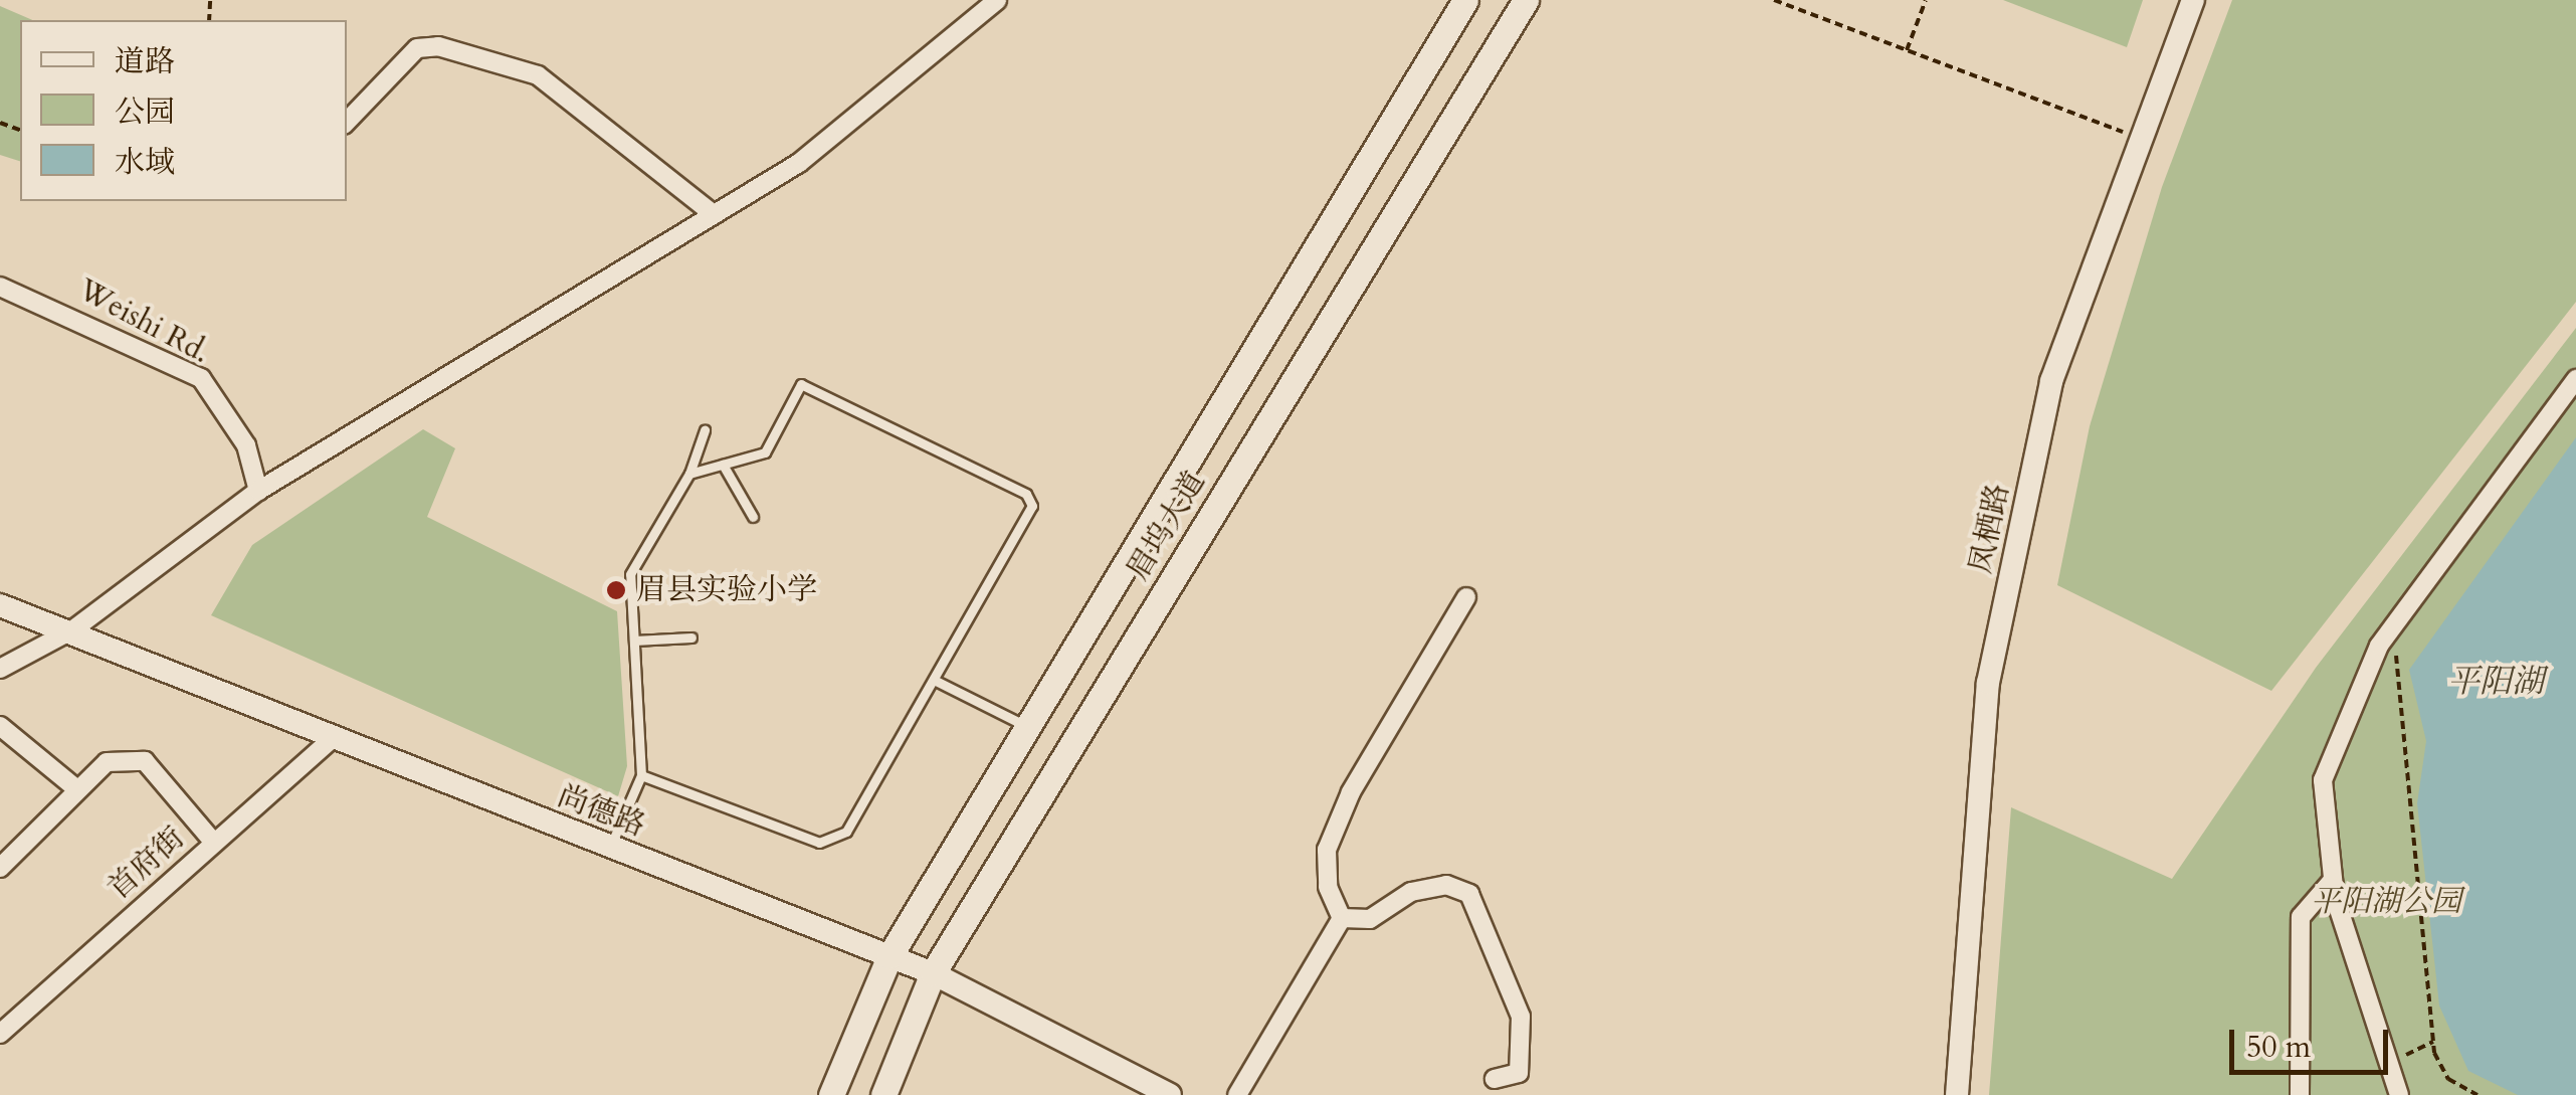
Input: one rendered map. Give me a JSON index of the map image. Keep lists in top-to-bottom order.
{
  "streets": {
    "main road": ["眉坞大道"],
    "street": [
      "Weishi Rd.",
      "凤栖路",
      "尚德路",
      "首府街"
    ]
  },
  "crossings": [
    ["眉坞大道", "尚德路"],
    ["尚德路", "首府街"]
  ],
  "water": ["平阳湖"],
  "parks": ["平阳湖公园"],
  "places": ["眉县实验小学"],
  "legend": ["道路", "公园", "水域"],
  "scale_bar": "50 m"
}
